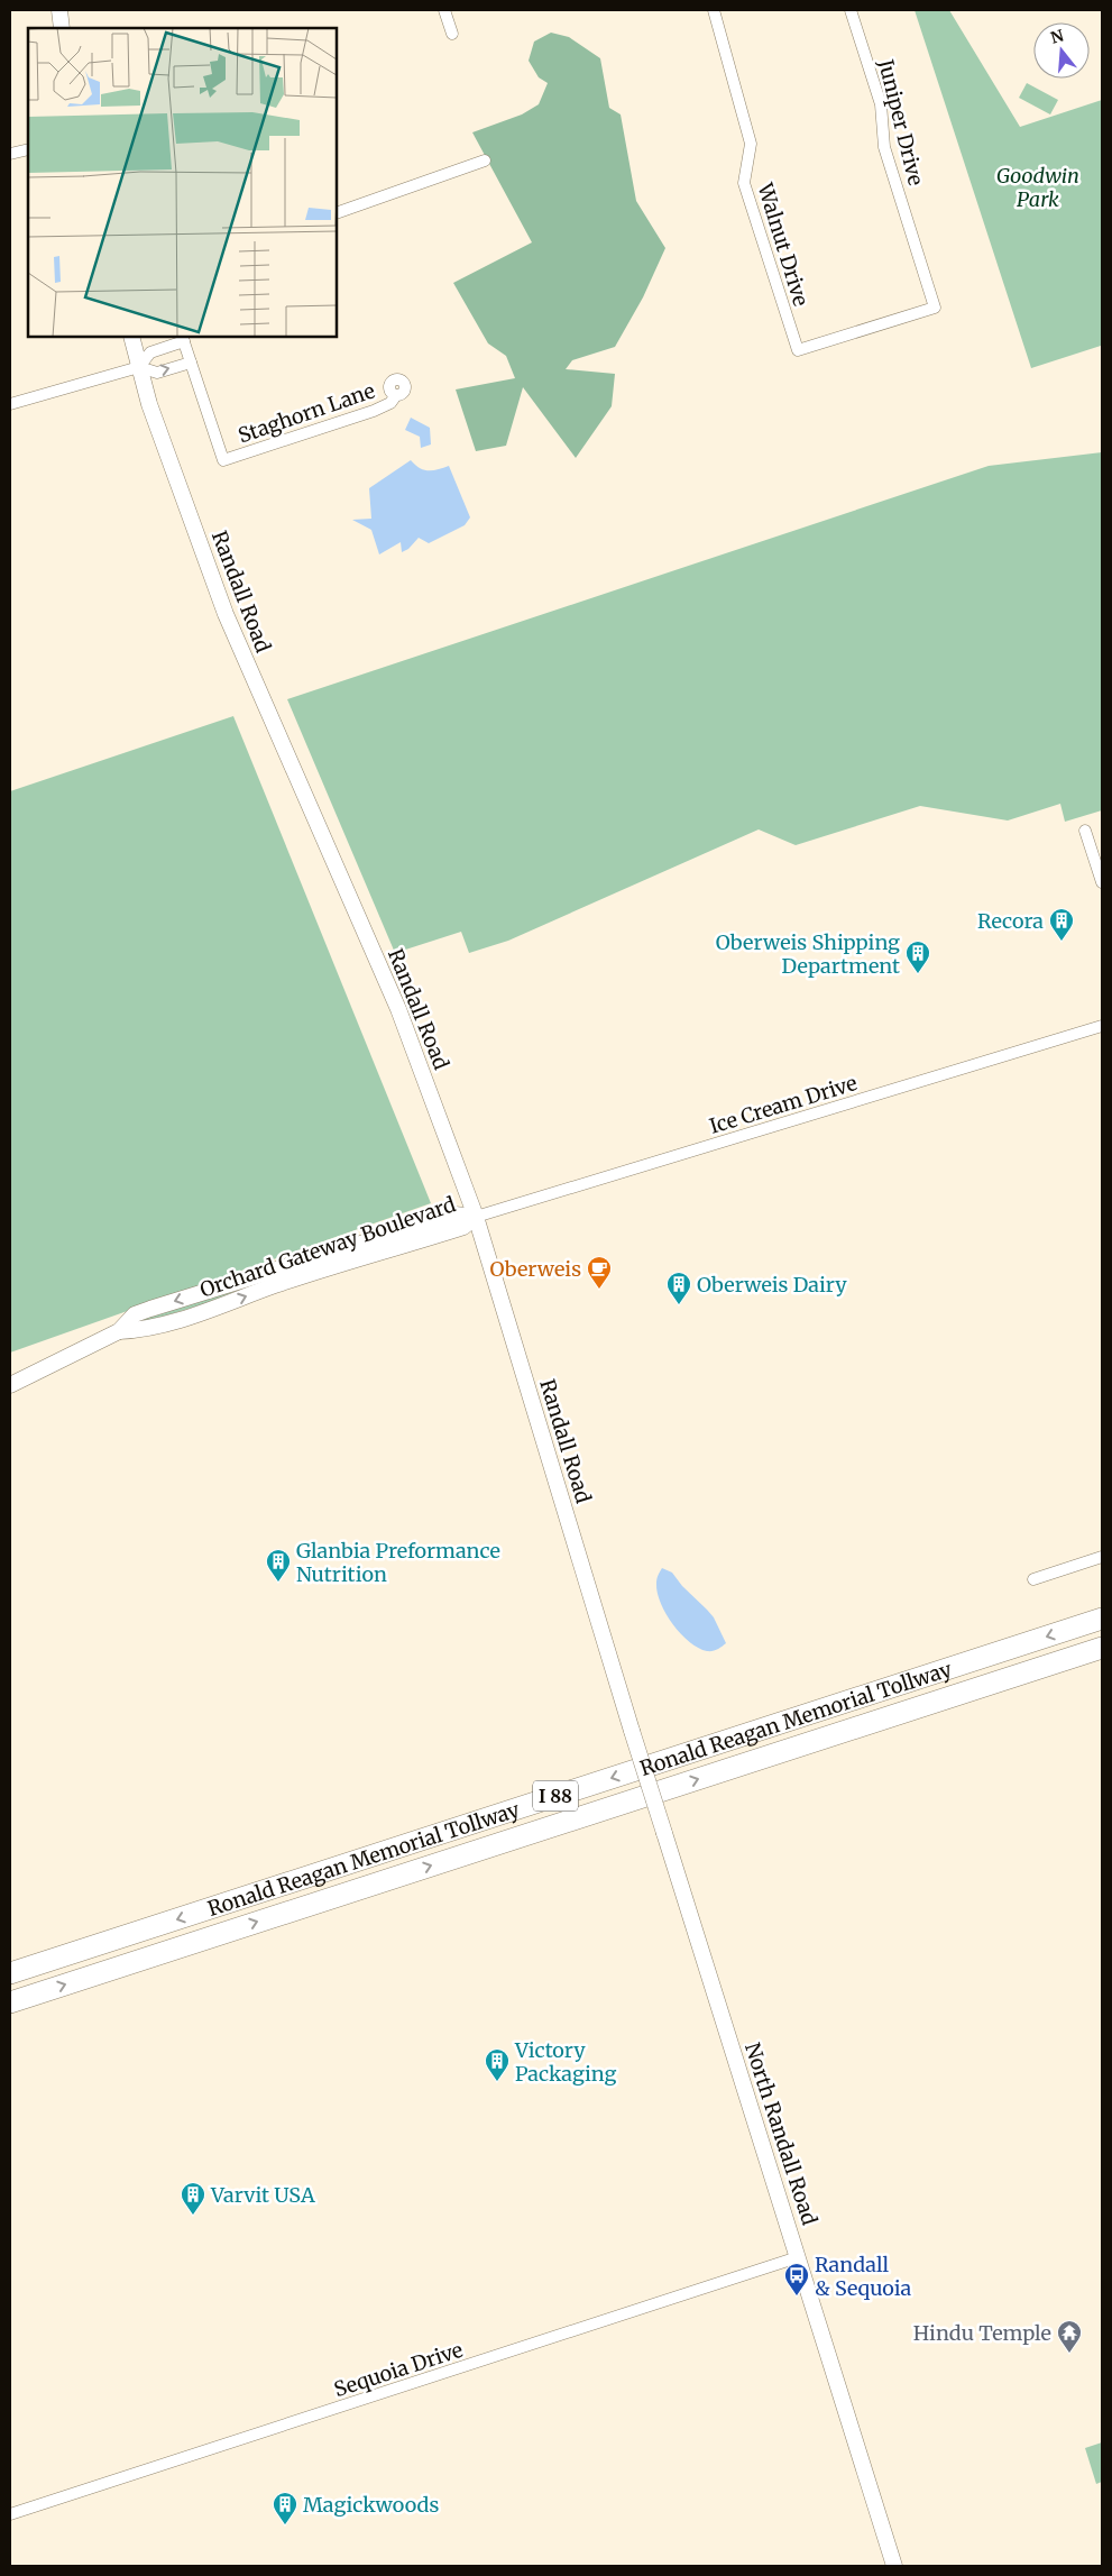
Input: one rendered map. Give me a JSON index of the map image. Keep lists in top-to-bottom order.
{
  "streets": {
    "highway": ["Ronald Reagan Memorial Tollway", "I 88"],
    "main road": ["Randall Road", "Orchard Gateway Boulevard", "North Randall Road"],
    "street": [
      "Juniper Drive",
      "Walnut Drive",
      "Staghorn Lane",
      "Ice Cream Drive",
      "Sequoia Drive"
    ]
  },
  "crossings": [
    ["Juniper Drive", "Walnut Drive"],
    ["Randall Road", "Ice Cream Drive"],
    ["Randall Road", "Orchard Gateway Boulevard"],
    ["Randall Road", "North Randall Road"],
    ["Ice Cream Drive", "Orchard Gateway Boulevard"],
    ["North Randall Road", "Sequoia Drive"]
  ],
  "parks": ["Goodwin Park"],
  "places": {
    "building": [
      "Recora",
      "Oberweis Shipping Department",
      "Oberweis Dairy",
      "Glanbia Preformance Nutrition",
      "Victory Packaging",
      "Varvit USA",
      "Magickwoods"
    ],
    "cafe": ["Oberweis"],
    "bus stop": ["Randall & Sequoia"],
    "temple": ["Hindu Temple"]
  },
  "north": "top"
}
